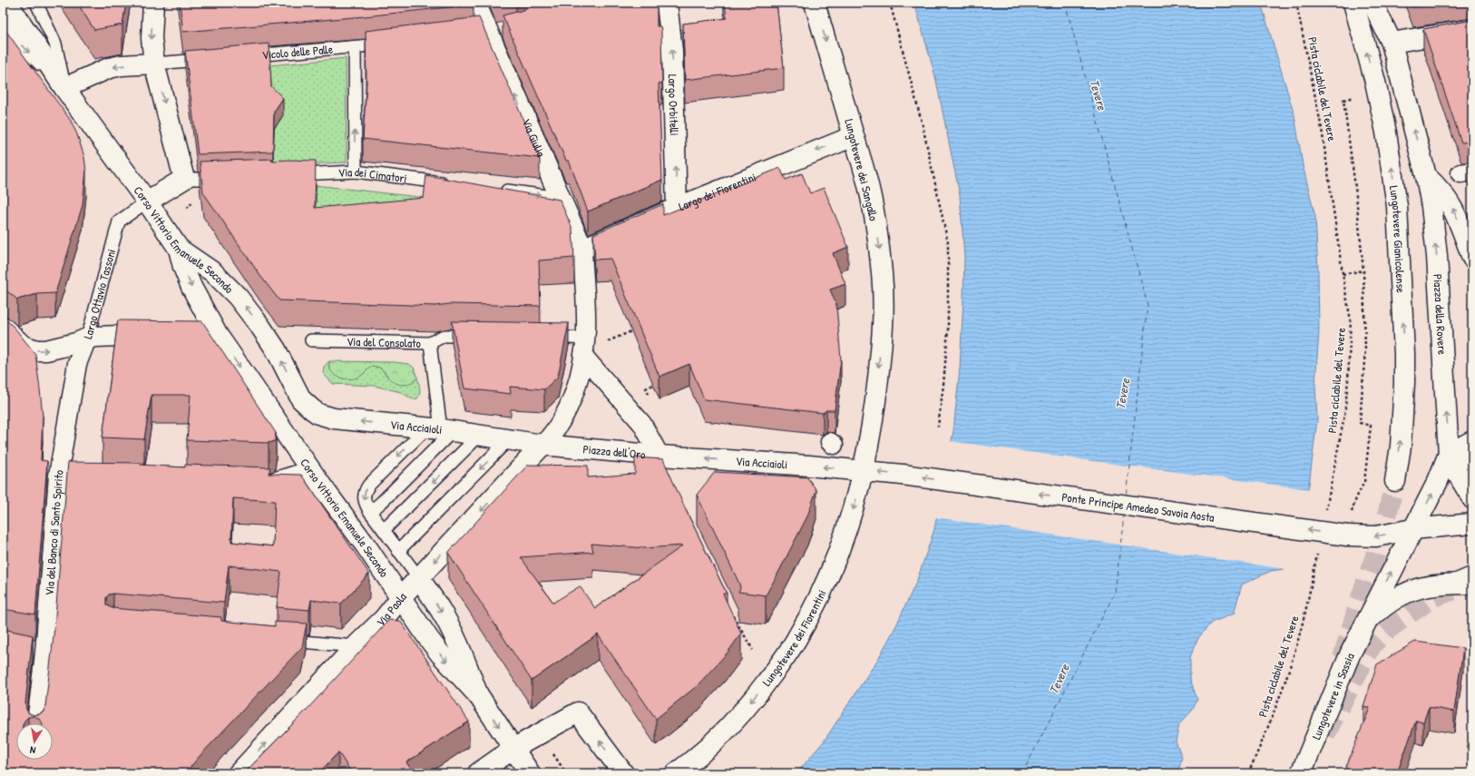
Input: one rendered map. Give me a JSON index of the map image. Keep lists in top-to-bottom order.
{
  "streets": {
    "street": [
      "Largo Orbitelli",
      "Via Giulia",
      "Lungotevere dei Sangallo",
      "Largo dei Fiorentini",
      "Corso Vittorio Emanuele Secondo",
      "Lungotevere Gianicolense",
      "Largo Ottavio Tassoni",
      "Piazza della Rovere",
      "Via Acciaioli",
      "Piazza dell'Oro",
      "Ponte Principe Amedeo Savoia Aosta",
      "Via del Banco di Santo Spirito",
      "Via Paola",
      "Lungotevere dei Fiorentini",
      "Lungotevere in Sassia"
    ],
    "lane": ["Vicolo delle Palle", "Via dei Cimatori", "Via del Consolato"],
    "path": ["Pista ciclabile del Tevere"]
  },
  "crossings": [
    ["Largo Orbitelli", "Largo dei Fiorentini"],
    ["Via Giulia", "Largo dei Fiorentini"],
    ["Via Giulia", "Piazza dell'Oro"],
    ["Lungotevere dei Sangallo", "Largo dei Fiorentini"],
    ["Lungotevere dei Sangallo", "Via Acciaioli"],
    ["Lungotevere dei Sangallo", "Ponte Principe Amedeo Savoia Aosta"],
    ["Lungotevere dei Sangallo", "Lungotevere dei Fiorentini"],
    ["Corso Vittorio Emanuele Secondo", "Largo Ottavio Tassoni"],
    ["Corso Vittorio Emanuele Secondo", "Via Acciaioli"],
    ["Corso Vittorio Emanuele Secondo", "Via Paola"],
    ["Largo Ottavio Tassoni", "Via del Banco di Santo Spirito"],
    ["Piazza della Rovere", "Ponte Principe Amedeo Savoia Aosta"],
    ["Piazza della Rovere", "Lungotevere in Sassia"],
    ["Via Acciaioli", "Piazza dell'Oro"],
    ["Via Acciaioli", "Ponte Principe Amedeo Savoia Aosta"],
    ["Via Acciaioli", "Via Paola"],
    ["Via Acciaioli", "Lungotevere dei Fiorentini"],
    ["Piazza dell'Oro", "Via Paola"],
    ["Ponte Principe Amedeo Savoia Aosta", "Lungotevere dei Fiorentini"],
    ["Ponte Principe Amedeo Savoia Aosta", "Lungotevere in Sassia"]
  ],
  "one_way": [
    "Largo Orbitelli",
    "Via Giulia",
    "Lungotevere dei Sangallo",
    "Largo dei Fiorentini",
    "Lungotevere Gianicolense",
    "Piazza della Rovere",
    "Via Acciaioli",
    "Ponte Principe Amedeo Savoia Aosta",
    "Lungotevere dei Fiorentini"
  ],
  "water": ["Tevere"],
  "north": "bottom"
}
